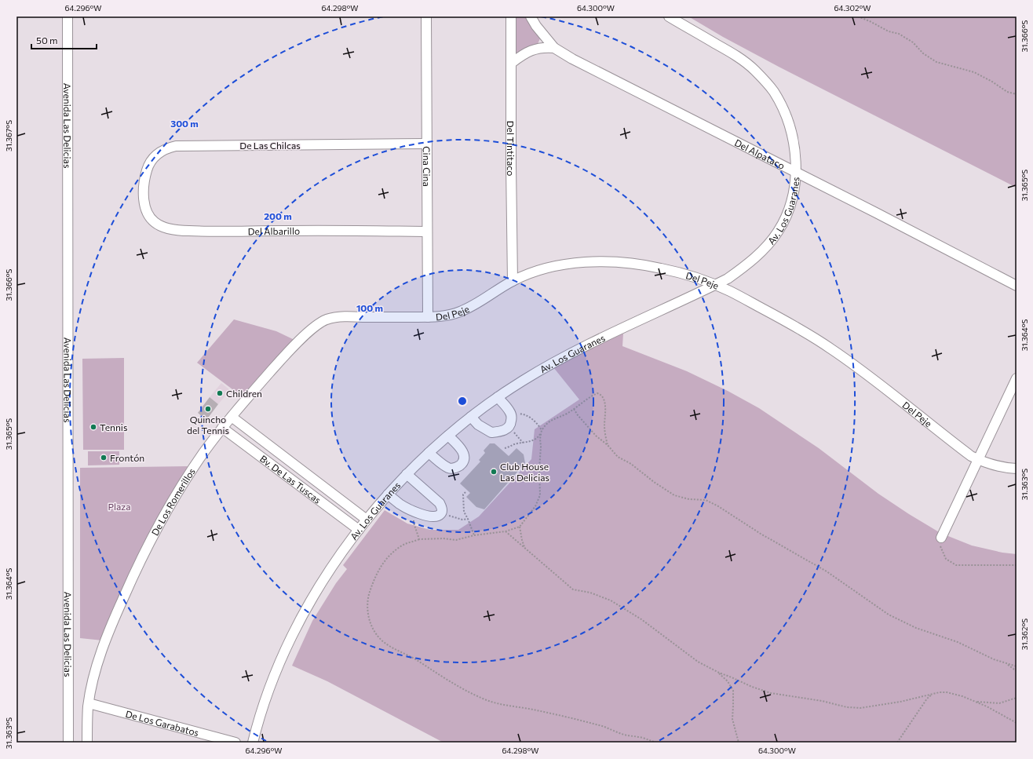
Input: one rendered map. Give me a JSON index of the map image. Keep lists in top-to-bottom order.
{
  "streets": {
    "street": [
      "Avenida Las Delicias",
      "De Las Chilcas",
      "Del Tintitaco",
      "Del Alpataco",
      "Cina Cina",
      "Av. Los Guaranes",
      "Del Albarillo",
      "Del Peje",
      "Bv. De Las Tuscas",
      "De Los Romerillos",
      "De Los Garabatos"
    ]
  },
  "crossings": [
    ["De Las Chilcas", "Cina Cina"],
    ["De Las Chilcas", "Del Albarillo"],
    ["Del Tintitaco", "Del Alpataco"],
    ["Del Tintitaco", "Del Peje"],
    ["Del Alpataco", "Av. Los Guaranes"],
    ["Cina Cina", "Del Albarillo"],
    ["Cina Cina", "Del Peje"],
    ["Av. Los Guaranes", "Del Peje"],
    ["Av. Los Guaranes", "Bv. De Las Tuscas"],
    ["Del Peje", "De Los Romerillos"],
    ["Bv. De Las Tuscas", "De Los Romerillos"],
    ["De Los Romerillos", "De Los Garabatos"]
  ],
  "parks": ["Plaza"],
  "places": [
    "Children",
    "Quincho del Tennis",
    "Tennis",
    "Frontón",
    "Club House Las Delicias"
  ],
  "scale_bar": "50 m",
  "coordinates": [
    "64.296°W",
    "64.298°W",
    "64.300°W",
    "64.302°W",
    "31.366°S",
    "31.367°S",
    "31.365°S",
    "31.364°S",
    "31.363°S",
    "31.362°S"
  ],
  "rings": ["300 m", "200 m", "100 m"]
}
